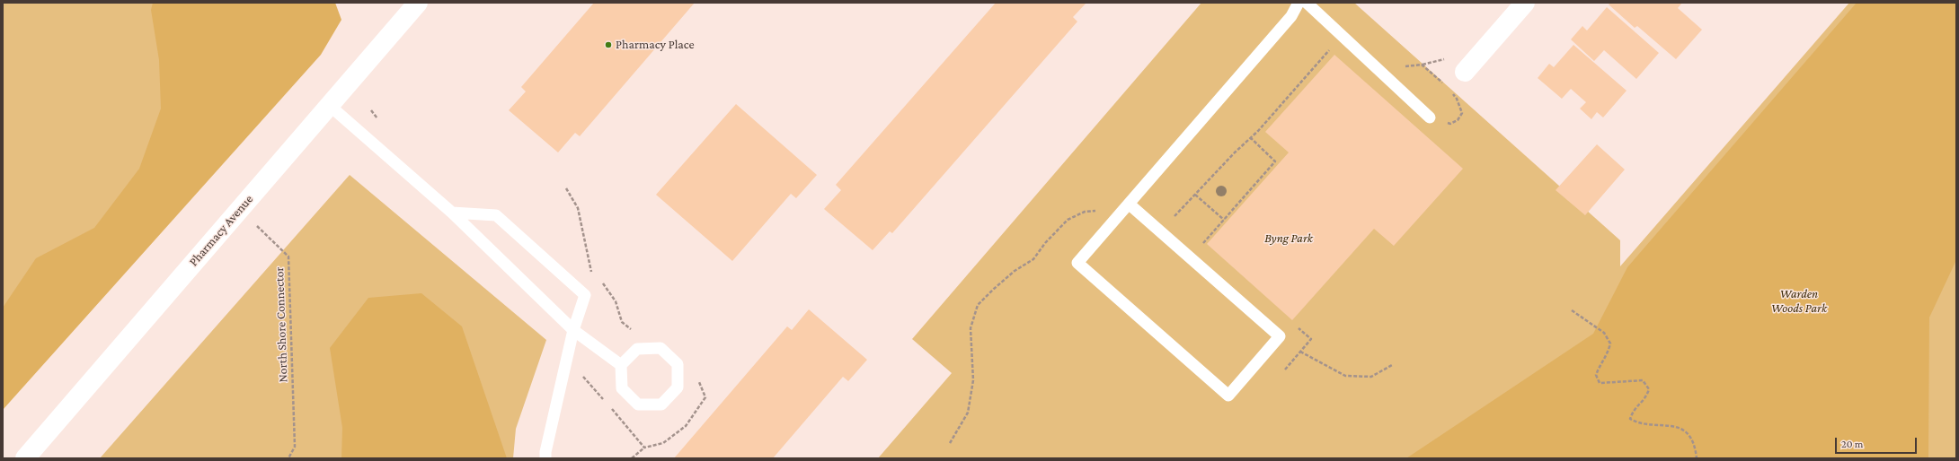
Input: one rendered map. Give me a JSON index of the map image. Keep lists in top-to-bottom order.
{
  "streets": {
    "street": ["Pharmacy Avenue"],
    "path": ["North Shore Connector"]
  },
  "crossings": [
    ["Pharmacy Avenue", "North Shore Connector"]
  ],
  "parks": ["Byng Park", "Warden Woods Park"],
  "places": ["Pharmacy Place"],
  "scale_bar": "20 m"
}
